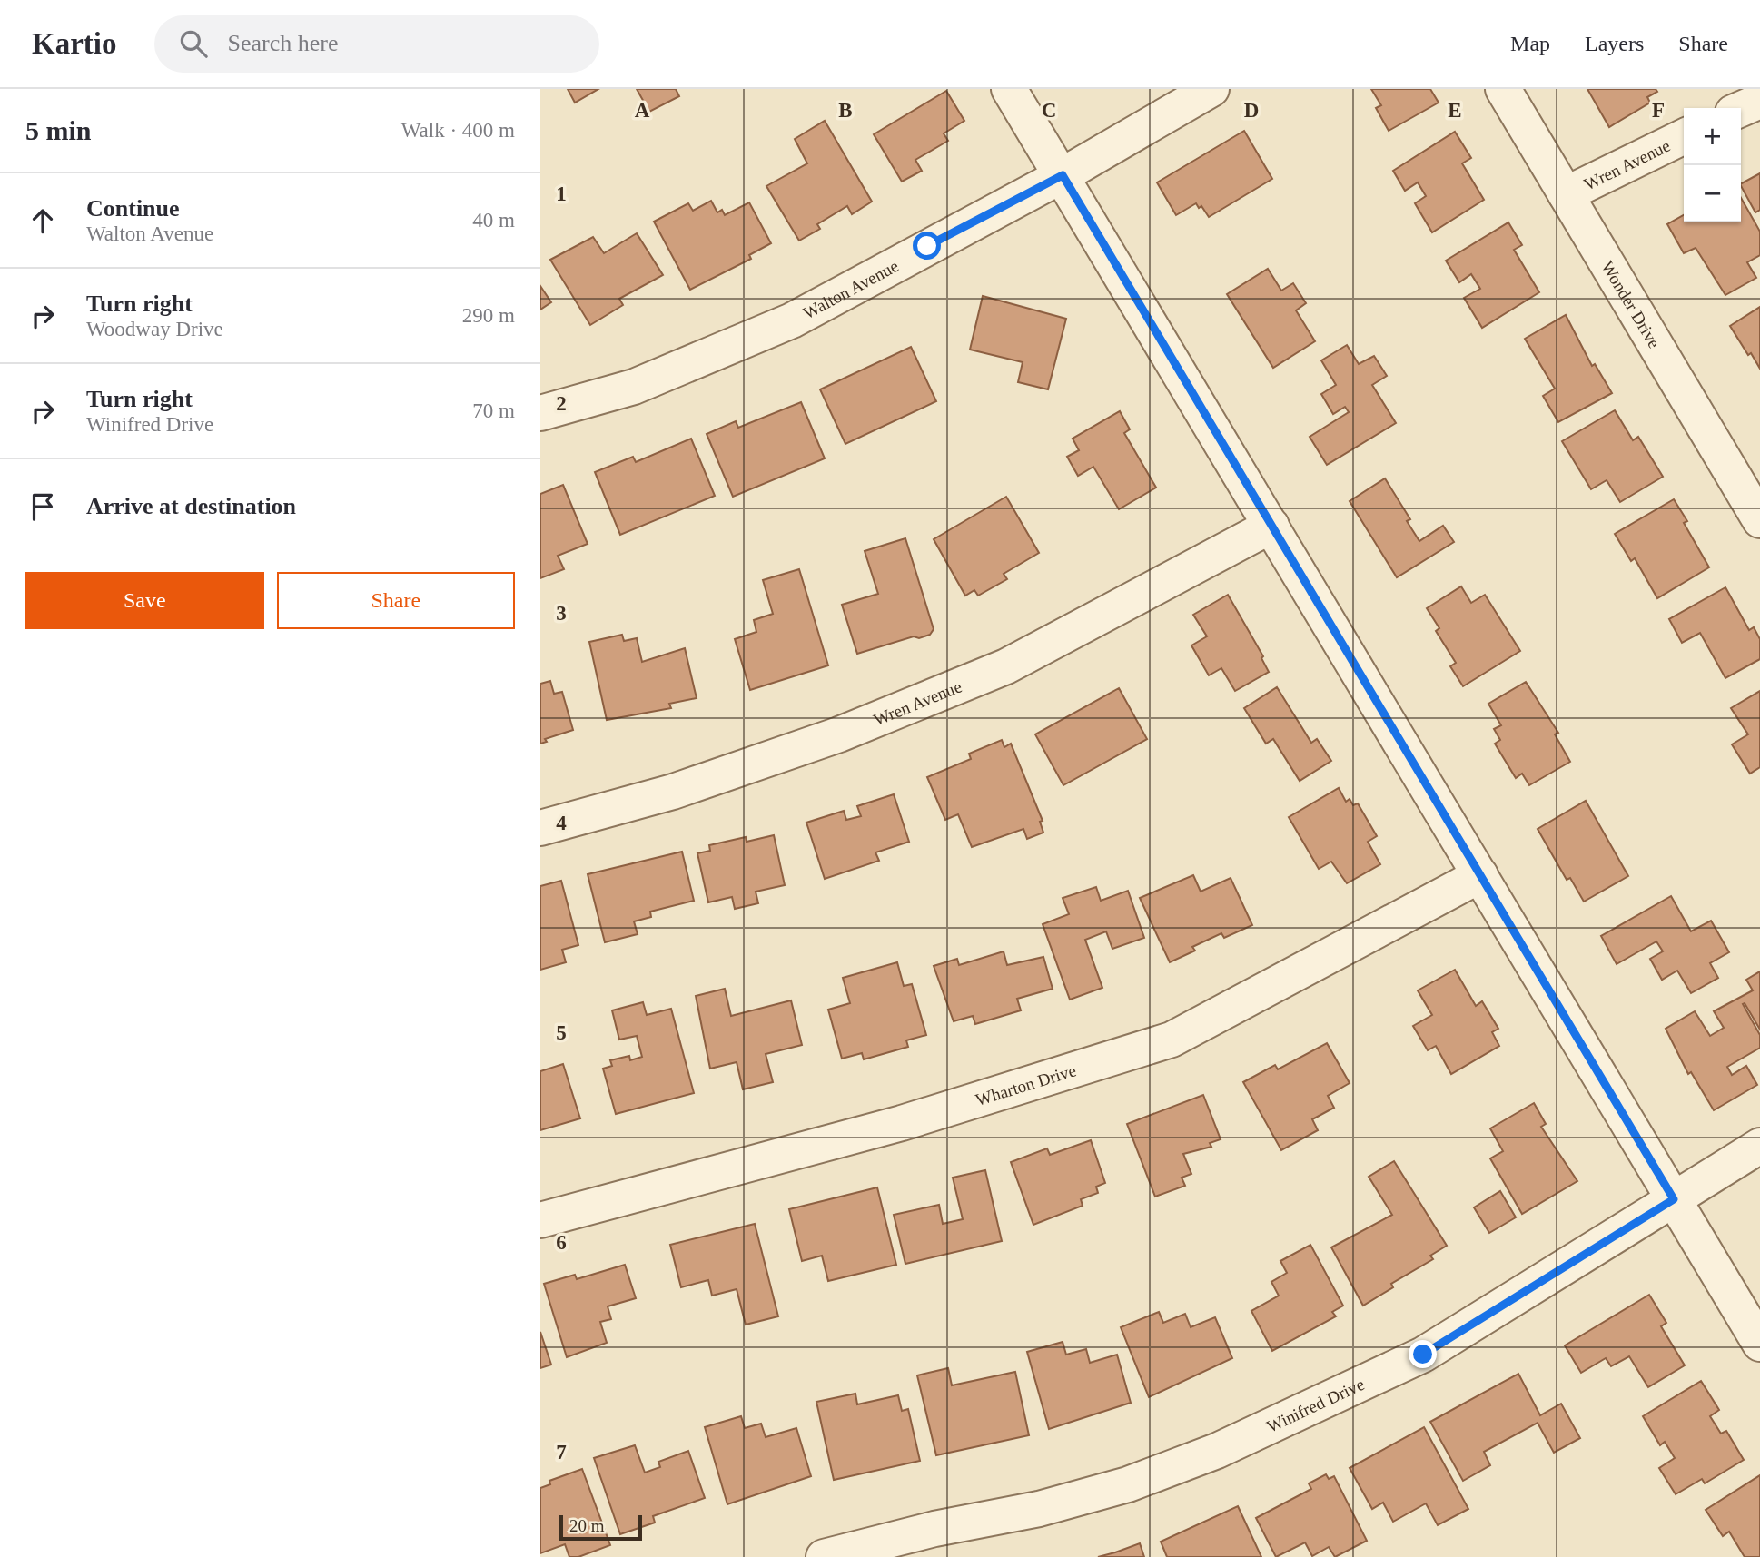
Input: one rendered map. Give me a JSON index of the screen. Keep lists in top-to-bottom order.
{
  "streets": {
    "street": [
      "Wren Avenue",
      "Walton Avenue",
      "Wonder Drive",
      "Wharton Drive",
      "Winifred Drive"
    ]
  },
  "crossings": [
    ["Wren Avenue", "Wonder Drive"]
  ],
  "scale_bar": "20 m",
  "page": {
    "header": "Kartio",
    "search": "Search here",
    "nav": ["Map", "Layers", "Share"],
    "heading": ["5 min", "Walk · 400 m"],
    "map_buttons": ["+", "−"],
    "list": [
      ["Continue", "Walton Avenue", "40 m"],
      ["Turn right", "Woodway Drive", "290 m"],
      ["Turn right", "Winifred Drive", "70 m"],
      "Arrive at destination"
    ],
    "buttons": ["Save", "Share"],
    "scale": "20 m"
  },
  "grid": {
    "columns": [
      "A",
      "B",
      "C",
      "D",
      "E",
      "F"
    ],
    "rows": [
      "1",
      "2",
      "3",
      "4",
      "5",
      "6",
      "7"
    ]
  }
}
